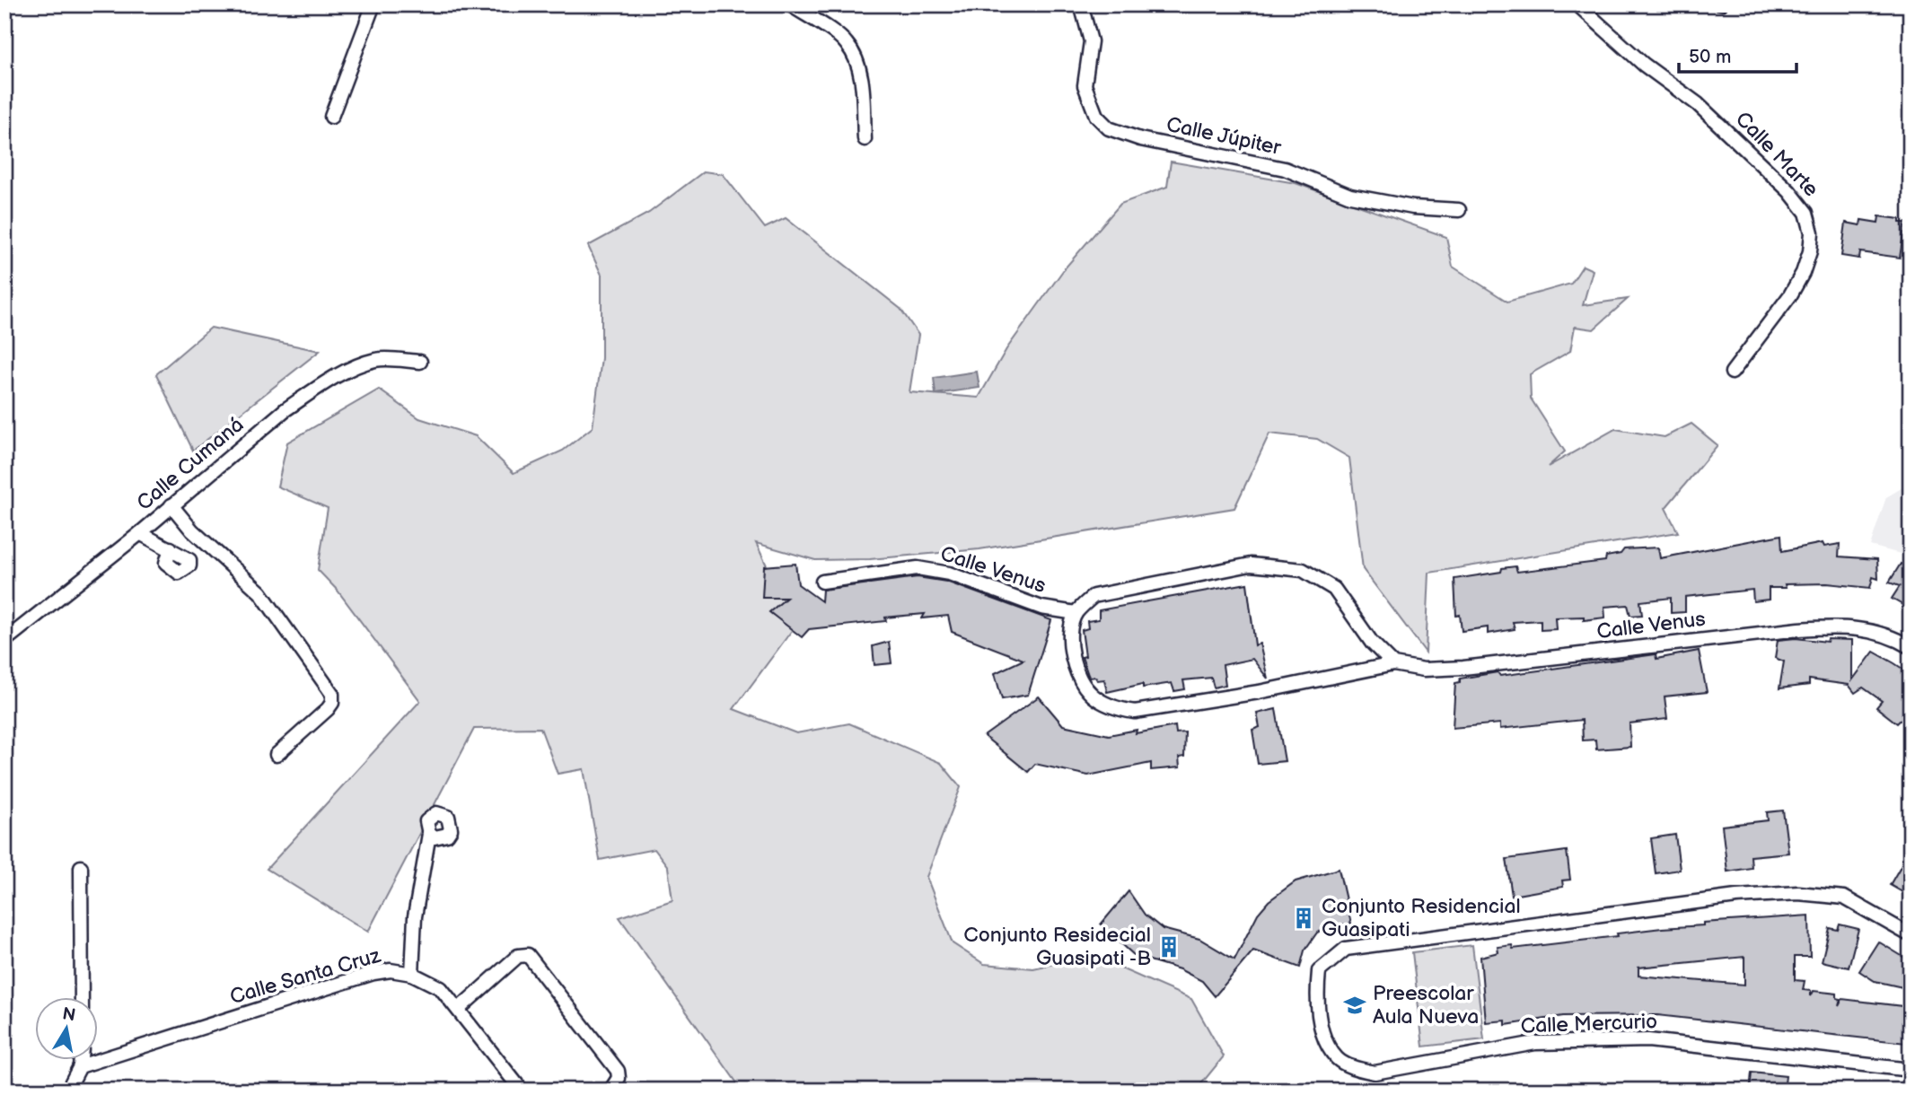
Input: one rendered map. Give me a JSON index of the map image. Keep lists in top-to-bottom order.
{
  "streets": {
    "street": [
      "Calle Júpiter",
      "Calle Marte",
      "Calle Cumaná",
      "Calle Venus",
      "Calle Santa Cruz",
      "Calle Mercurio"
    ]
  },
  "places": {
    "building": ["Conjunto Residencial Guasipati", "Conjunto Residecial Guasipati -B"],
    "school or university": ["Preescolar Aula Nueva"]
  },
  "scale_bar": "50 m",
  "north": "top"
}
